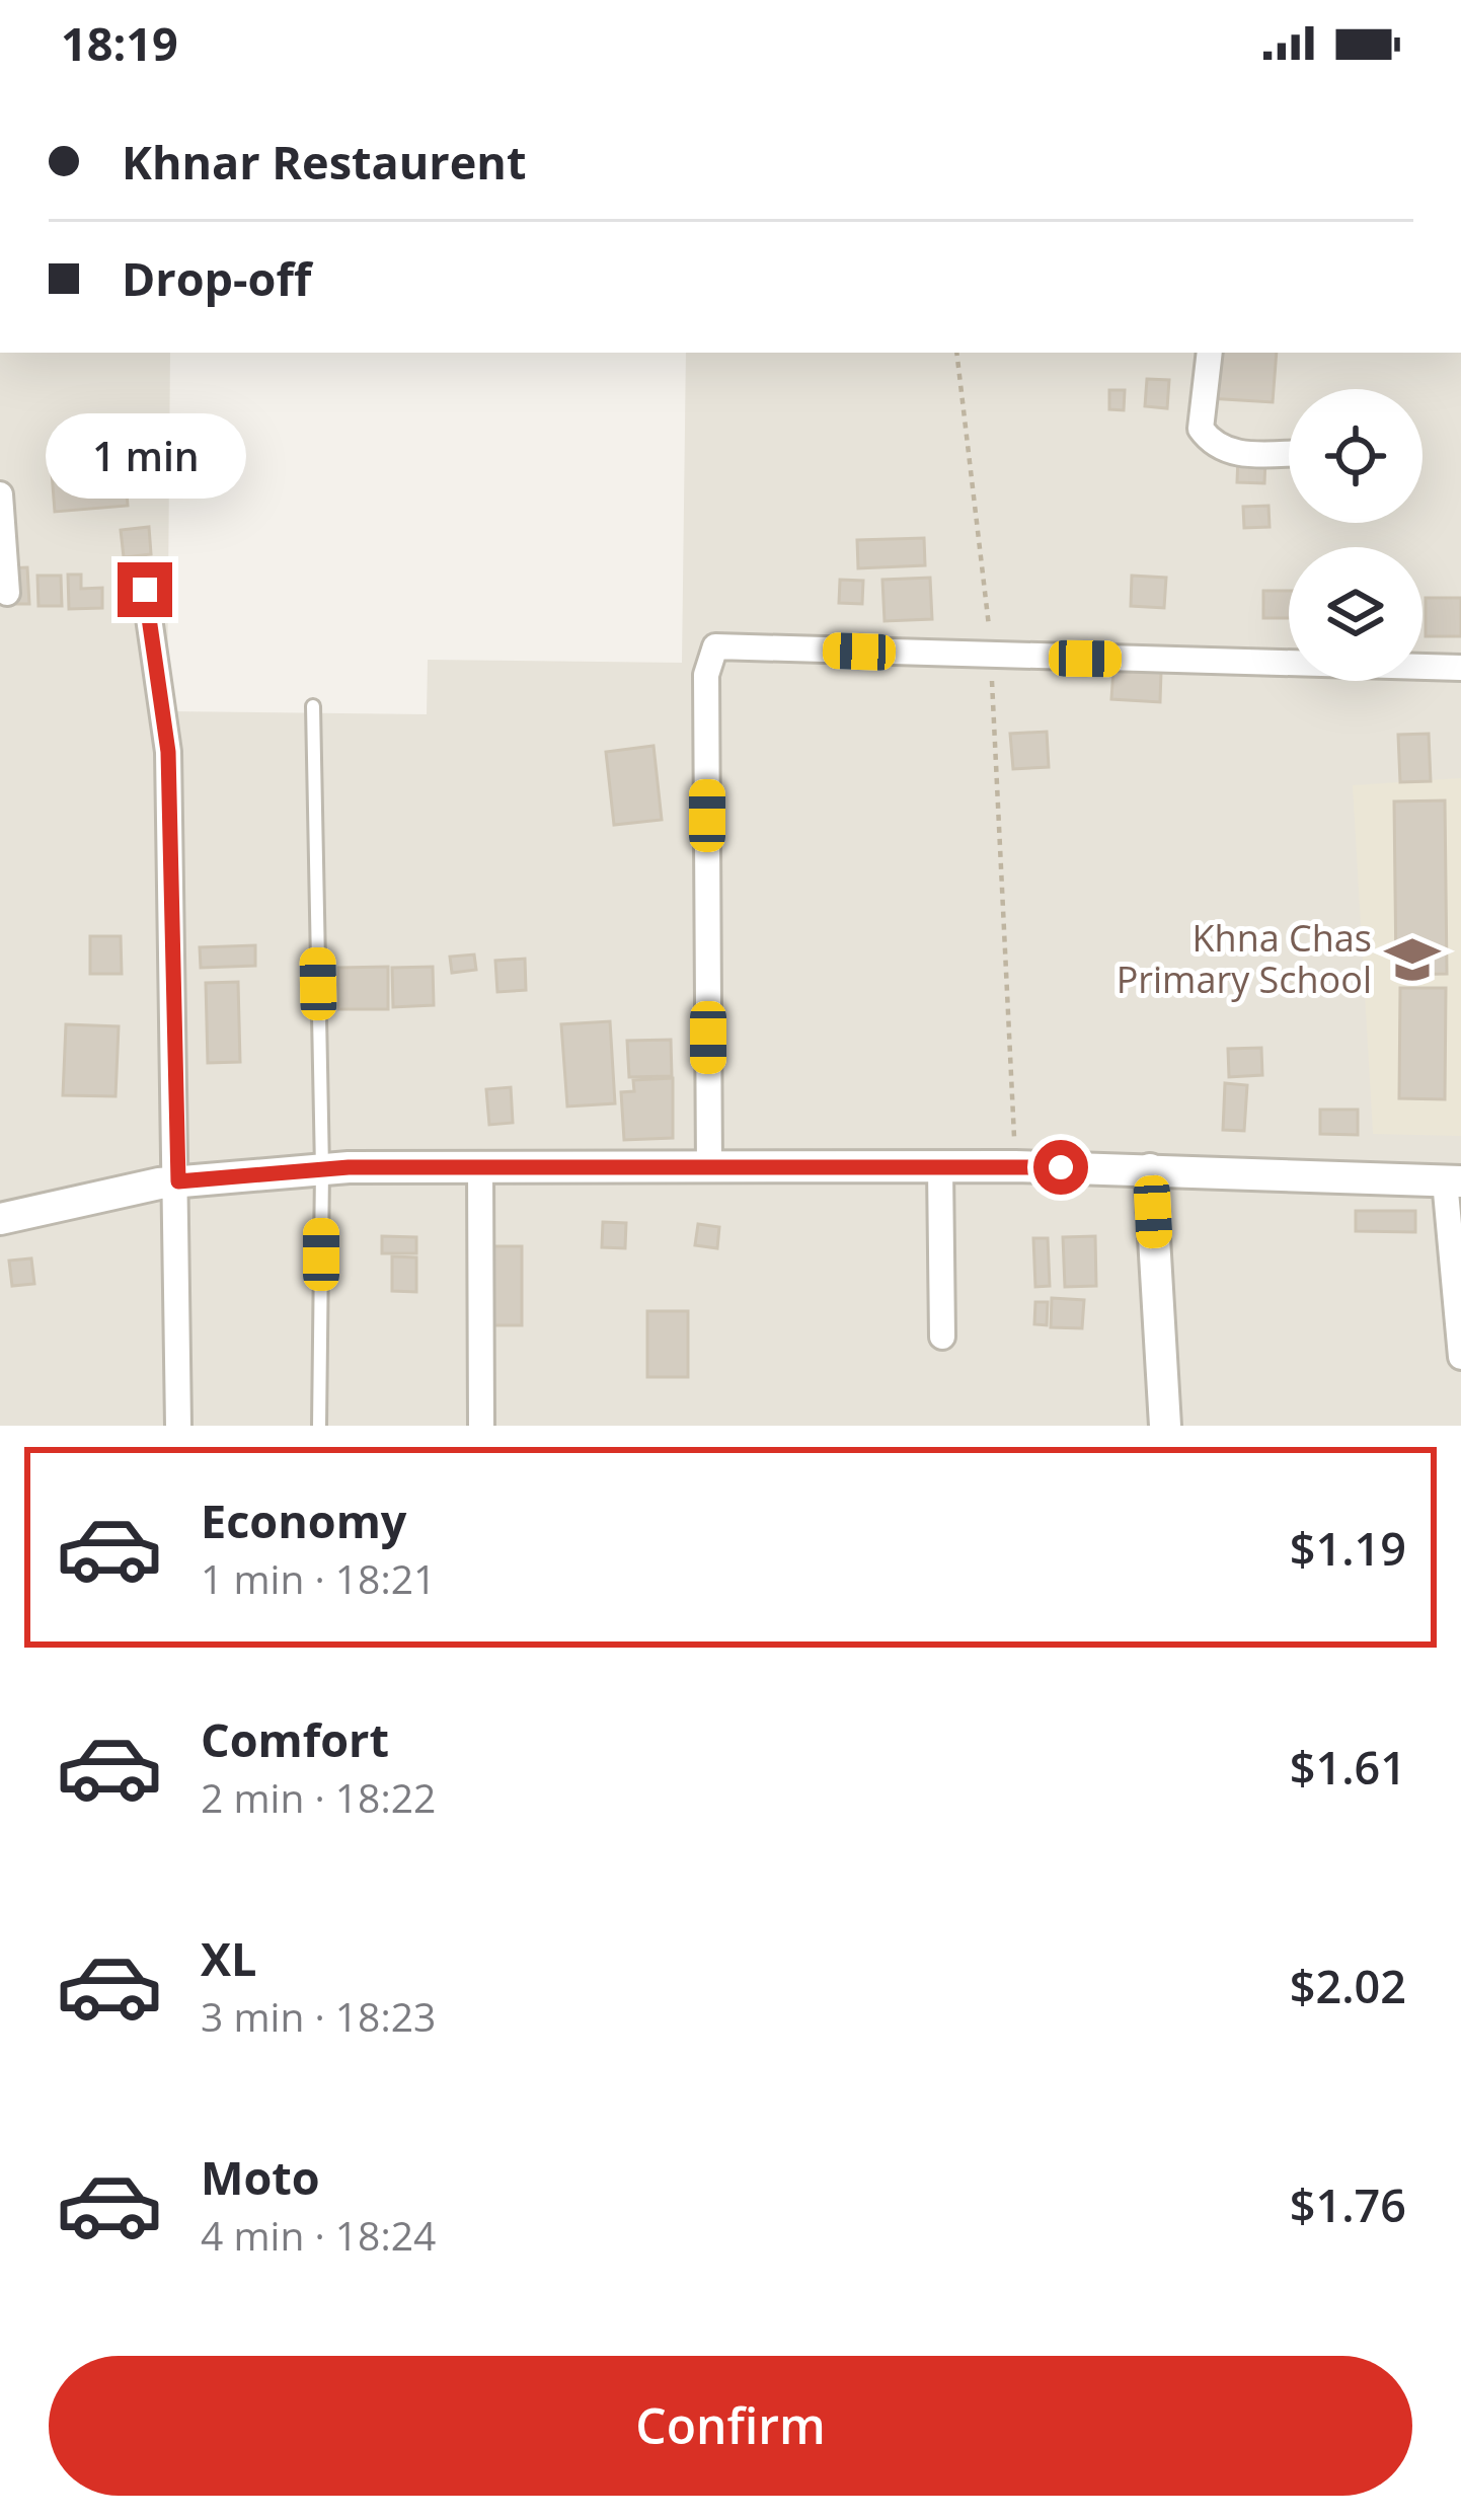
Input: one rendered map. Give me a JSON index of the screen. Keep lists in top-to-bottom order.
{
  "places": {
    "school or university": ["Khna Chas Primary School"]
  },
  "page": {
    "status": "18:19",
    "banner": ["Khnar Restaurent", "Drop-off"],
    "bubble": "1 min",
    "list": [
      {
        "name": "Economy",
        "note": "1 min · 18:21",
        "value": "$1.19"
      },
      {
        "name": "Comfort",
        "note": "2 min · 18:22",
        "value": "$1.61"
      },
      {
        "name": "XL",
        "note": "3 min · 18:23",
        "value": "$2.02"
      },
      {
        "name": "Moto",
        "note": "4 min · 18:24",
        "value": "$1.76"
      }
    ],
    "buttons": "Confirm"
  }
}
